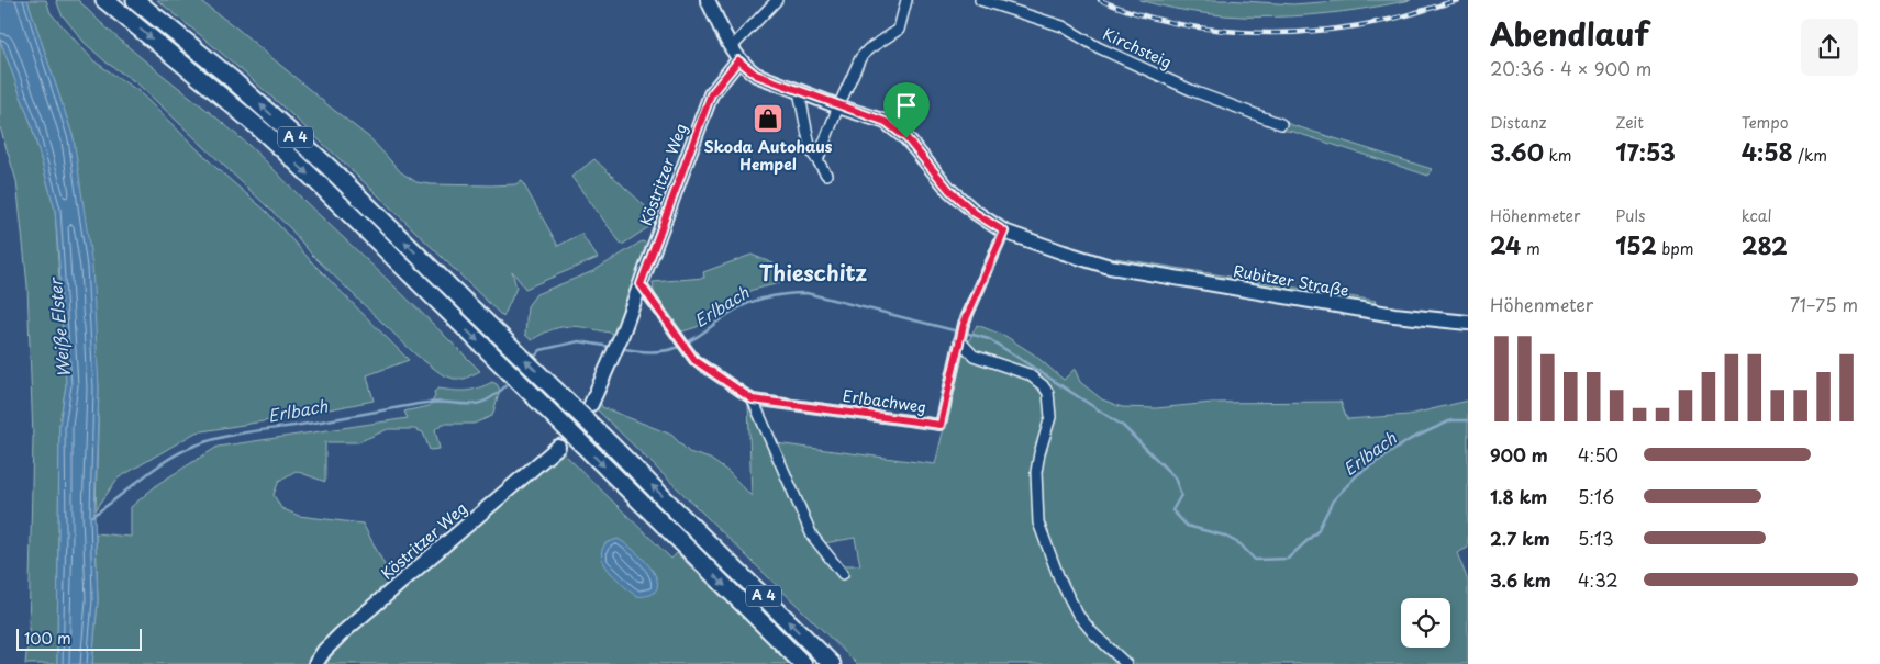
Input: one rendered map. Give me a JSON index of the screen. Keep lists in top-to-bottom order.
{
  "streets": {
    "highway": ["A 4"],
    "main road": ["Köstritzer Weg", "Rubitzer Straße"],
    "street": ["Kirchsteig", "Erlbachweg"]
  },
  "crossings": [
    ["Köstritzer Weg", "Rubitzer Straße"],
    ["Rubitzer Straße", "Erlbachweg"]
  ],
  "districts": ["Thieschitz"],
  "water": ["Erlbach", "Weiße Elster"],
  "places": {
    "shop": ["Skoda Autohaus Hempel"]
  },
  "scale_bar": "100 m",
  "page": {
    "heading": ["Abendlauf", "20:36 · 4 × 900 m"],
    "stats": [
      ["Distanz", "3.60 km"],
      ["Zeit", "17:53"],
      ["Tempo", "4:58 /km"],
      ["Höhenmeter", "24 m"],
      ["Puls", "152 bpm"],
      ["kcal", "282"]
    ],
    "chart": ["Höhenmeter", "71–75 m"],
    "list": [
      {
        "name": "900 m",
        "note": "4:50"
      },
      {
        "name": "1.8 km",
        "note": "5:16"
      },
      {
        "name": "2.7 km",
        "note": "5:13"
      },
      {
        "name": "3.6 km",
        "note": "4:32"
      }
    ],
    "scale": "100 m"
  }
}
